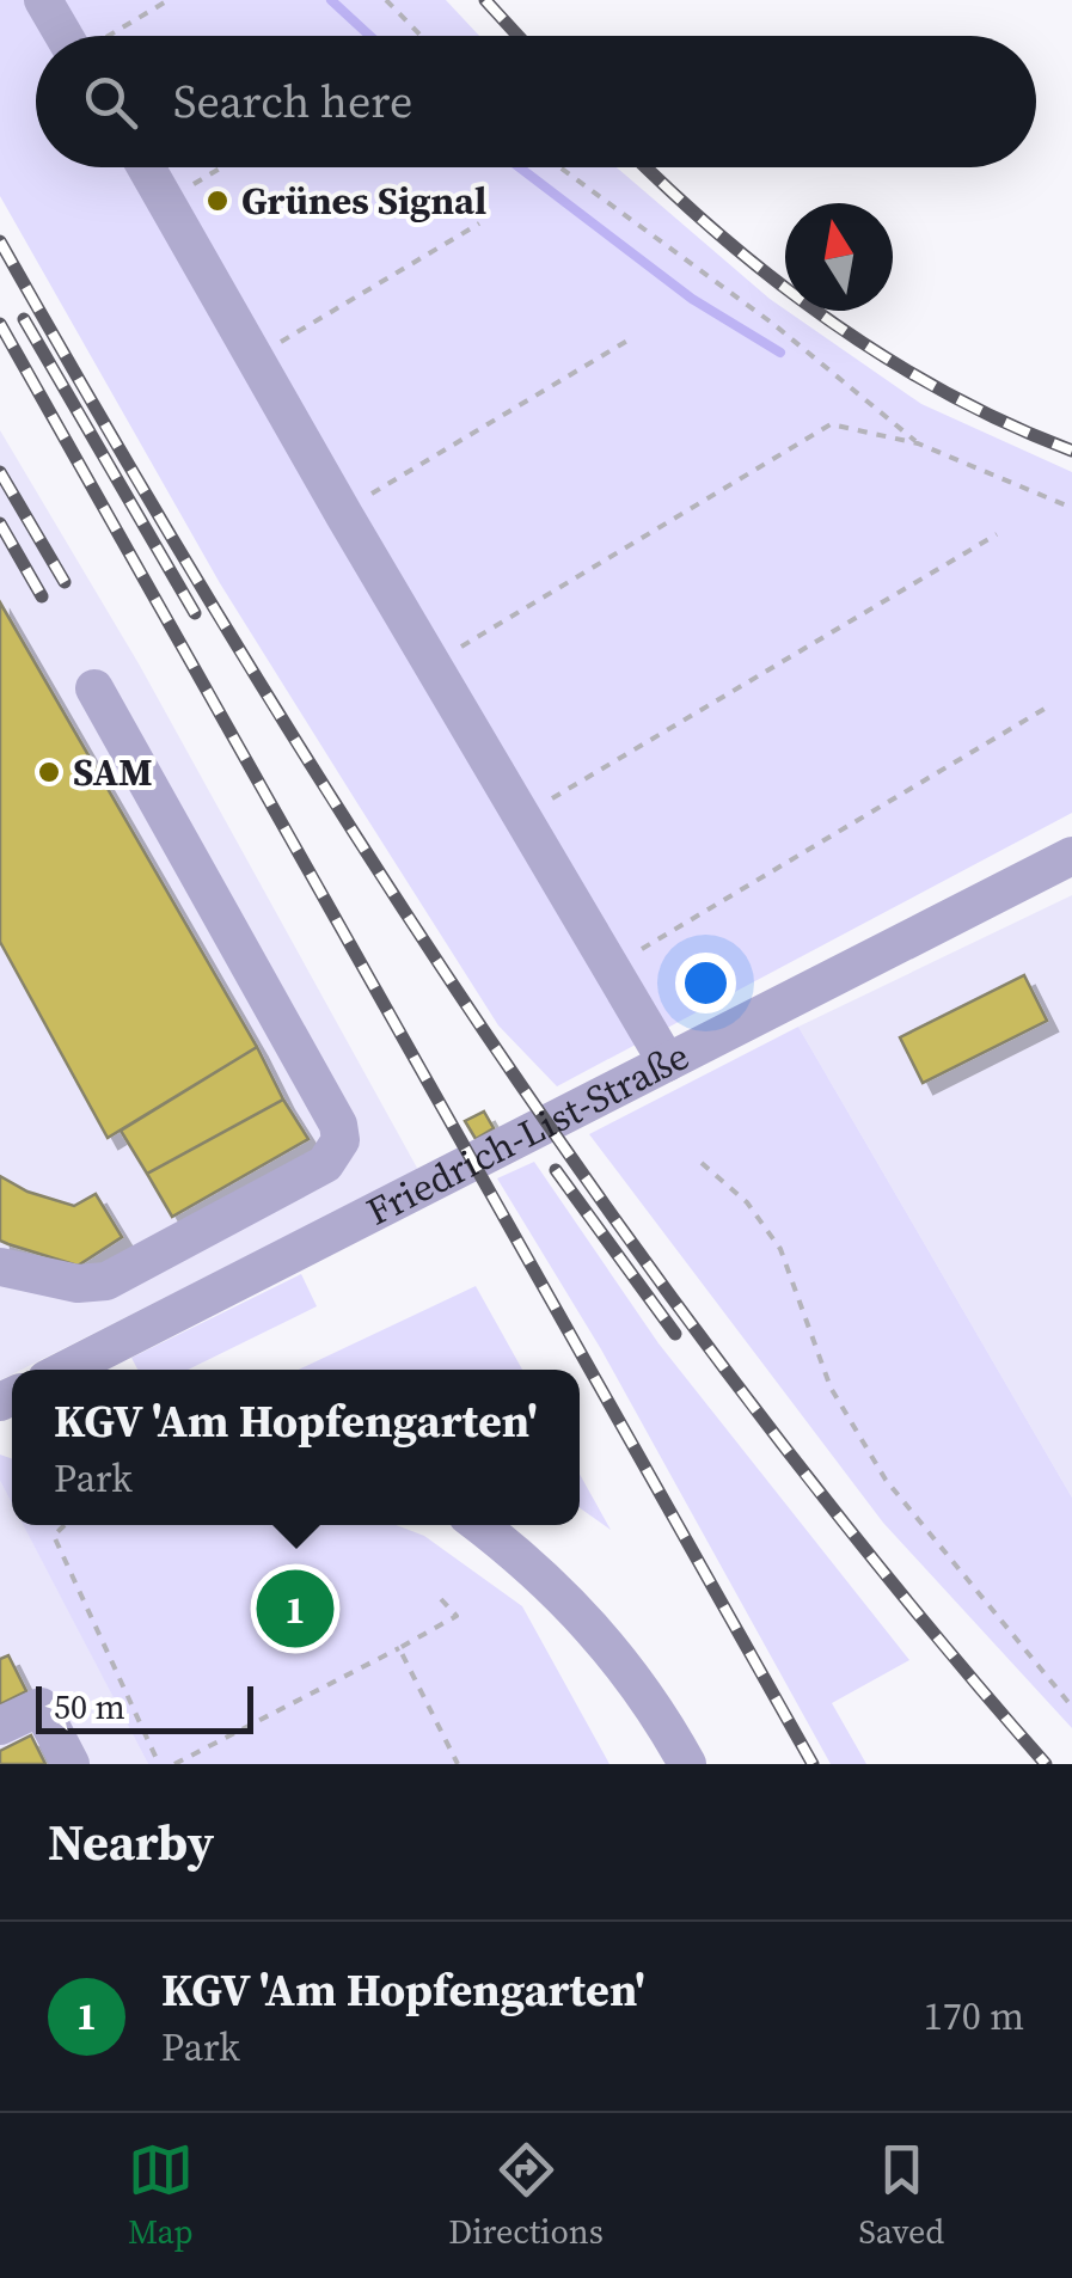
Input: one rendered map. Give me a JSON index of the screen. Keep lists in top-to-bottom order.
{
  "streets": {
    "street": ["Friedrich-List-Straße"]
  },
  "places": ["Grünes Signal", "SAM"],
  "scale_bar": "50 m",
  "north": "top",
  "page": {
    "search": "Search here",
    "popup": ["KGV 'Am Hopfengarten'", "Park"],
    "pins": "1",
    "scale": "50 m",
    "heading": "Nearby",
    "list": [
      {
        "mark": "1",
        "name": "KGV 'Am Hopfengarten'",
        "note": "Park",
        "value": "170 m"
      }
    ],
    "nav": ["Map", "Directions", "Saved"]
  }
}
